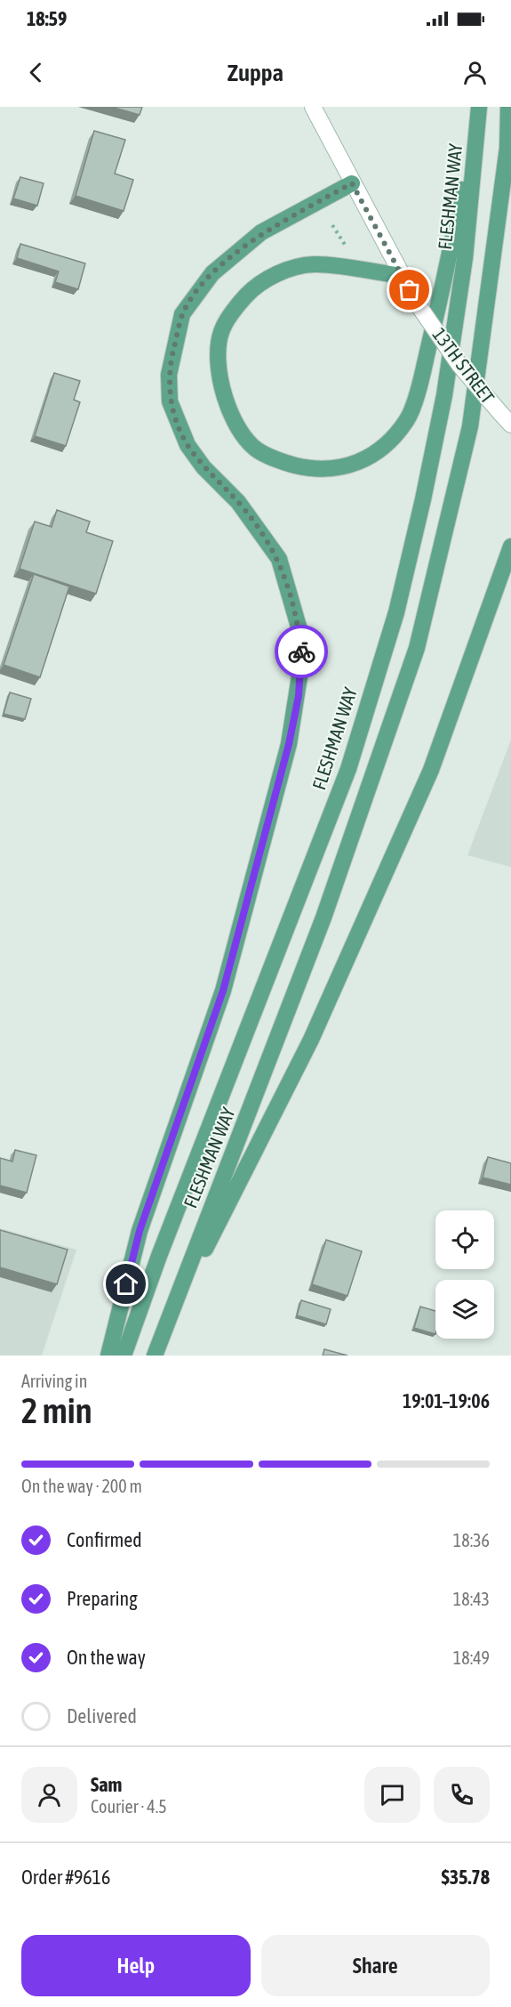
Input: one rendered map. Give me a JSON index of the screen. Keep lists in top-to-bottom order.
{
  "streets": {
    "main road": ["FLESHMAN WAY", "13TH STREET"]
  },
  "page": {
    "status": "18:59",
    "header": "Zuppa",
    "heading": ["2 min", "Arriving in", "19:01–19:06"],
    "panel": [
      "Sam",
      "Courier · 4.5",
      "Order #9616",
      "$35.78"
    ],
    "bar": "On the way · 200 m",
    "list": [
      ["Confirmed", "18:36"],
      ["Preparing", "18:43"],
      ["On the way", "18:49"],
      "Delivered"
    ],
    "buttons": ["Help", "Share"]
  }
}
